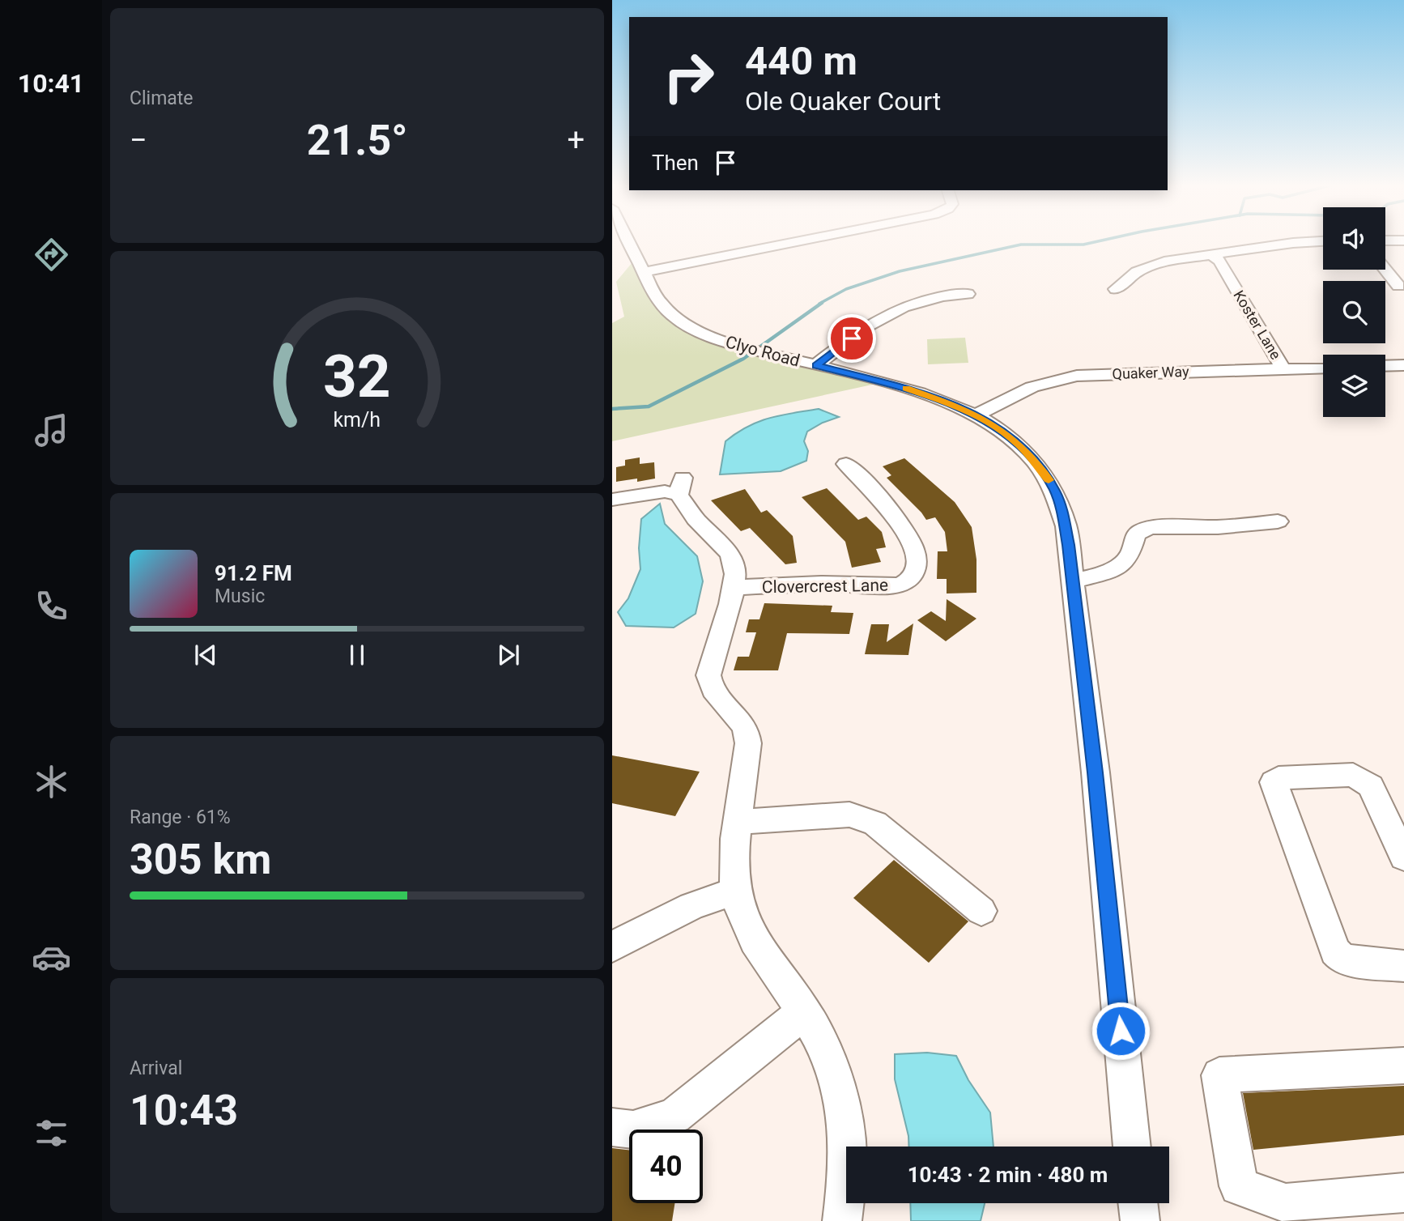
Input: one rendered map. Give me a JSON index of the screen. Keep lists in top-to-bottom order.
{
  "streets": {
    "street": [
      "Koster Lane",
      "Clyo Road",
      "Quaker Way",
      "Clovercrest Lane"
    ]
  },
  "crossings": [
    ["Koster Lane", "Quaker Way"],
    ["Clyo Road", "Quaker Way"]
  ],
  "page": {
    "tabs": "10:41",
    "tile": [
      "Climate",
      ["Range · 61%", "305 km"],
      ["Arrival", "10:43"]
    ],
    "turn": ["440 m", "Ole Quaker Court"],
    "heat": ["−", "21.5°", "+"],
    "then": "Then",
    "song": ["91.2 FM", "Music"],
    "limit": "40",
    "trip": "10:43 · 2 min · 480 m",
    "gauge": ["32", "km/h"]
  }
}
